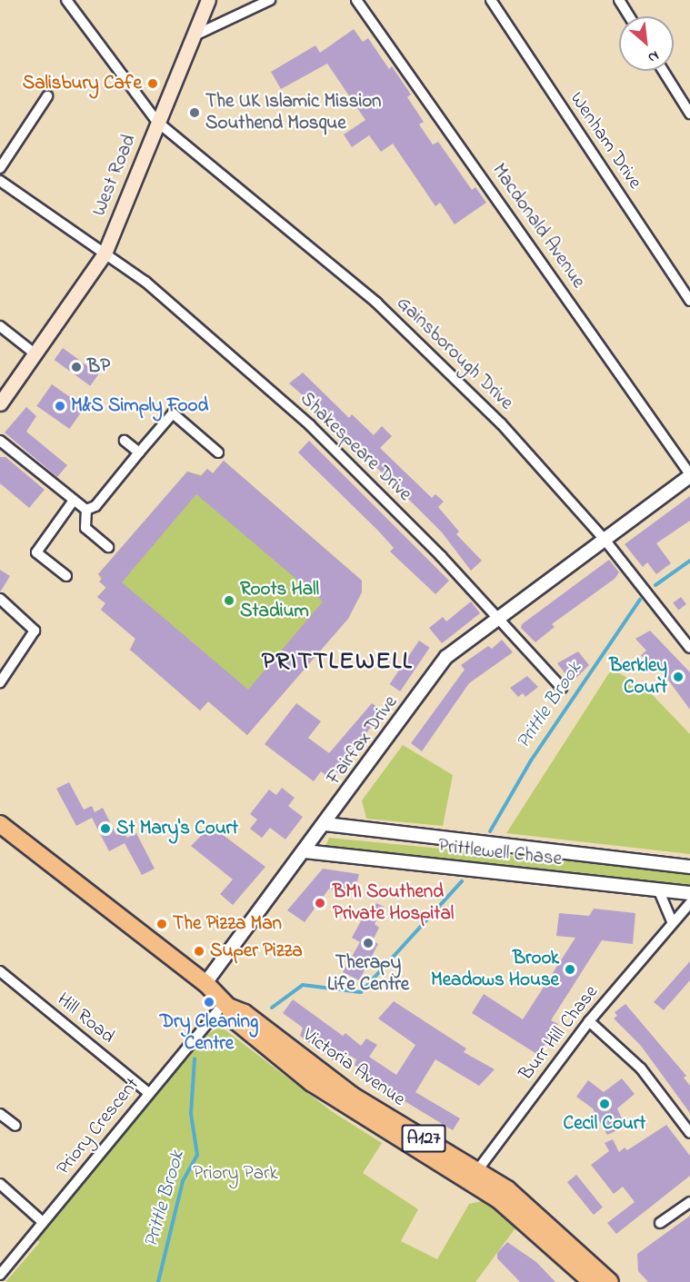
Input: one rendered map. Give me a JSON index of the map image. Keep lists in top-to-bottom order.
{
  "streets": {
    "highway": ["Victoria Avenue", "A127"],
    "main road": ["West Road"],
    "street": [
      "Wenham Drive",
      "Macdonald Avenue",
      "Gainsborough Drive",
      "Shakespeare Drive",
      "Fairfax Drive",
      "Prittlewell Chase",
      "Hill Road",
      "Burr Hill Chase",
      "Priory Crescent"
    ]
  },
  "crossings": [
    ["West Road", "Gainsborough Drive"],
    ["West Road", "Shakespeare Drive"],
    ["Macdonald Avenue", "Fairfax Drive"],
    ["Gainsborough Drive", "Fairfax Drive"],
    ["Shakespeare Drive", "Fairfax Drive"],
    ["Fairfax Drive", "Prittlewell Chase"],
    ["Fairfax Drive", "Victoria Avenue"],
    ["Hill Road", "Priory Crescent"],
    ["Burr Hill Chase", "Victoria Avenue"],
    ["Victoria Avenue", "Priory Crescent"]
  ],
  "districts": ["PRITTLEWELL"],
  "water": ["Prittle Brook"],
  "parks": ["Priory Park"],
  "places": [
    "Salisbury Cafe",
    "The UK Islamic Mission Southend Mosque",
    "BP",
    "M&S Simply Food",
    "Roots Hall Stadium",
    "Berkley Court",
    "St Mary's Court",
    "BMI Southend Private Hospital",
    "The Pizza Man",
    "Therapy Life Centre",
    "Super Pizza",
    "Brook Meadows House",
    "Dry Cleaning Centre",
    "Cecil Court"
  ],
  "north": "bottom right"
}
